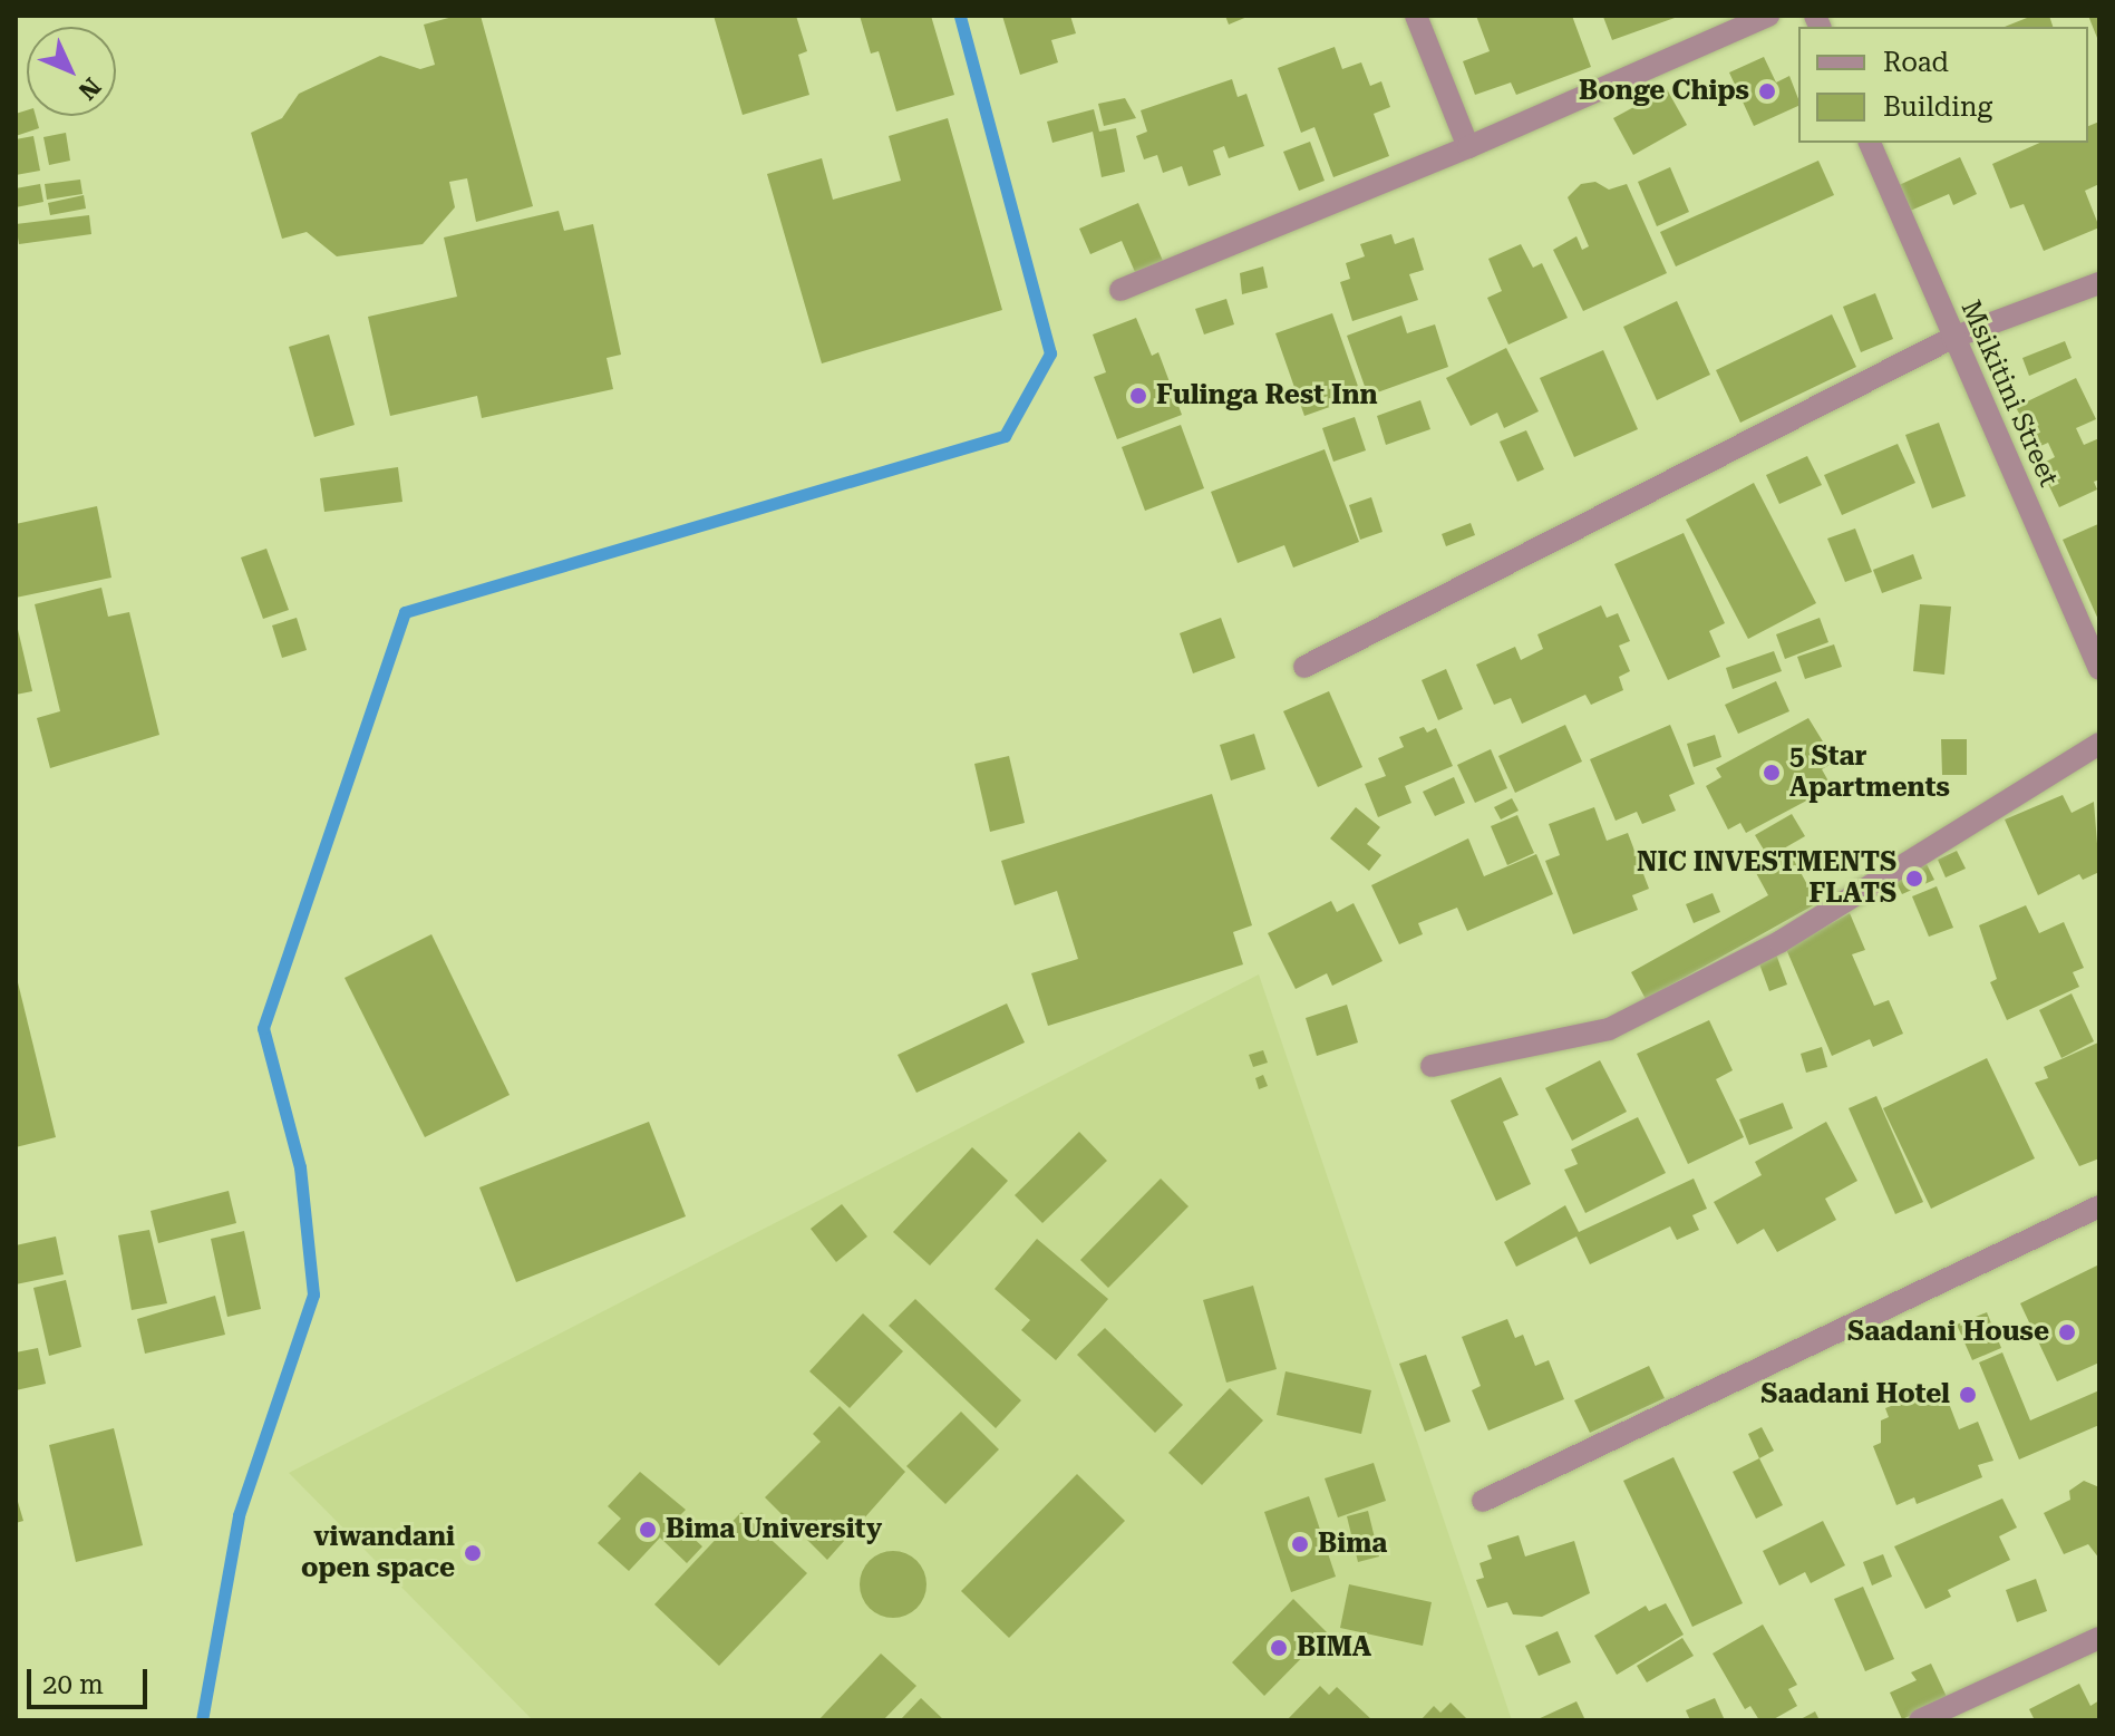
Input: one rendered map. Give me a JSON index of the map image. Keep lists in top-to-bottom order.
{
  "streets": {
    "street": ["Msikitini Street"]
  },
  "places": [
    "Bonge Chips",
    "Fulinga Rest Inn",
    "5 Star Apartments",
    "NIC INVESTMENTS FLATS",
    "Saadani House",
    "Saadani Hotel",
    "Bima University",
    "Bima",
    "viwandani open space",
    "BIMA"
  ],
  "legend": ["Road", "Building"],
  "scale_bar": "20 m",
  "north": "bottom right"
}
